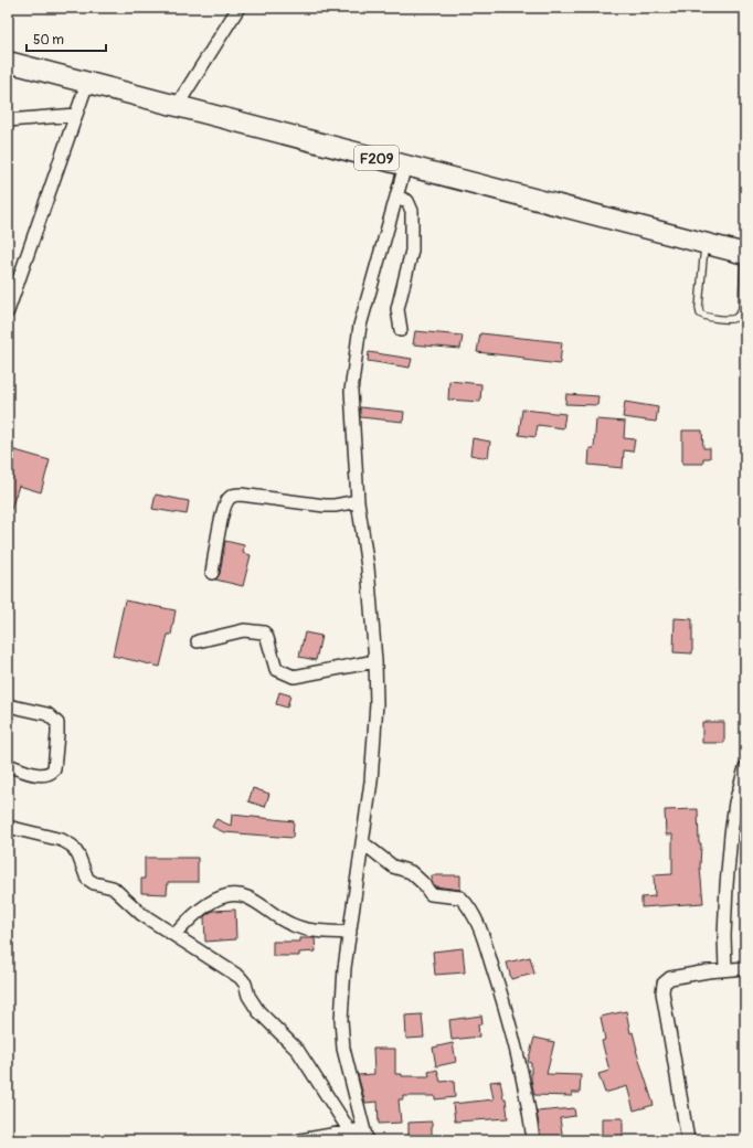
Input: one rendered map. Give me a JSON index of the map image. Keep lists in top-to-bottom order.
{
  "streets": {
    "main road": ["F209"]
  },
  "scale_bar": "50 m"
}
